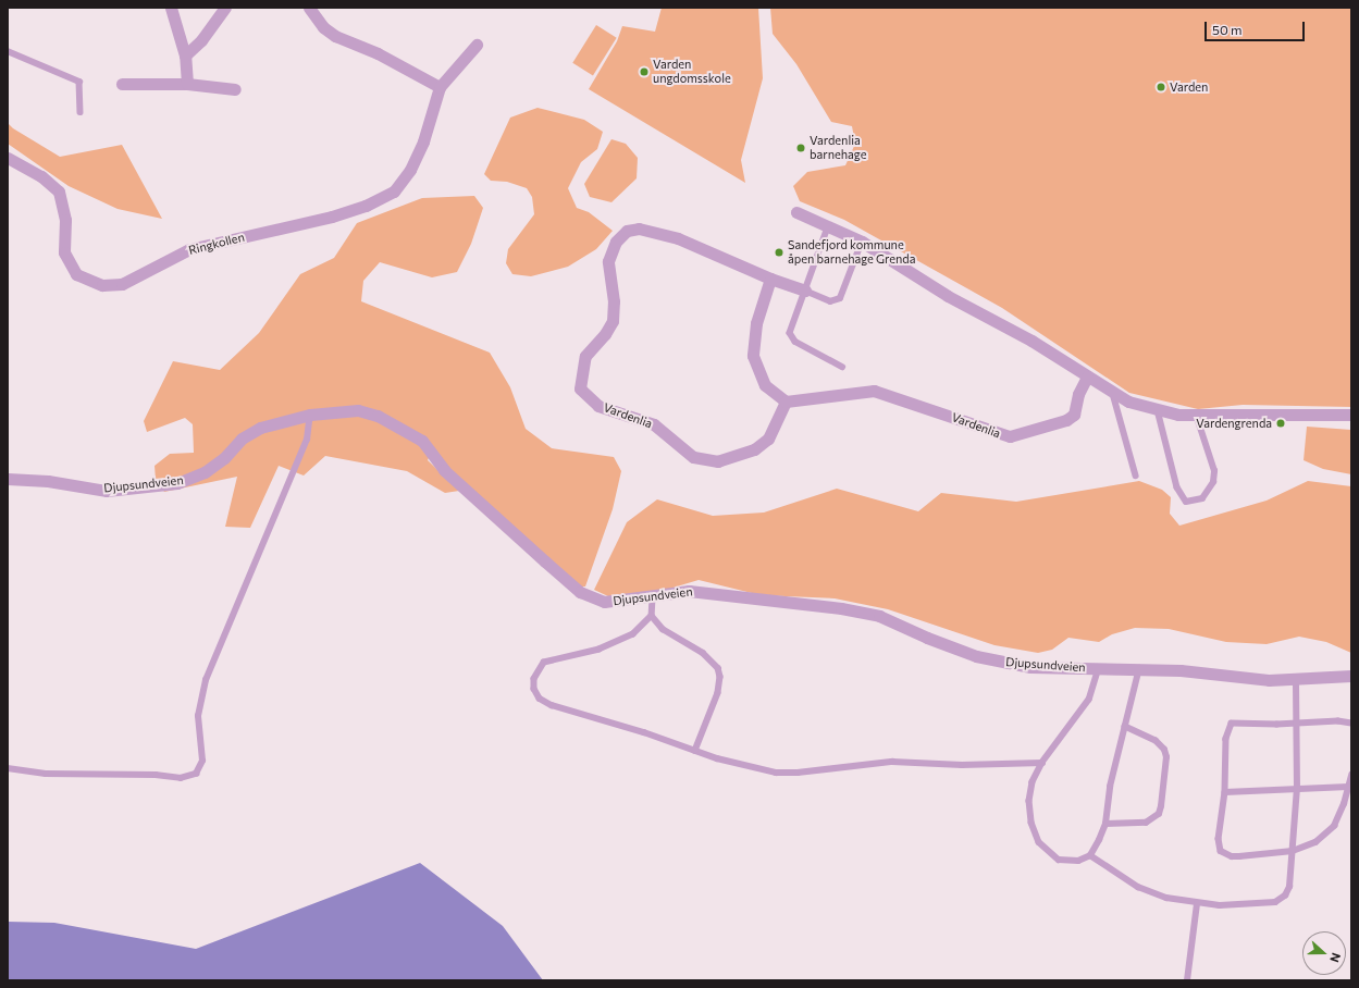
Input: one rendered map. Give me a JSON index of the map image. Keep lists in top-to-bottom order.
{
  "streets": {
    "street": ["Ringkollen", "Vardenlia", "Djupsundveien"]
  },
  "places": [
    "Varden ungdomsskole",
    "Varden",
    "Vardenlia barnehage",
    "Sandefjord kommune åpen barnehage Grenda",
    "Vardengrenda"
  ],
  "scale_bar": "50 m",
  "north": "right"
}
